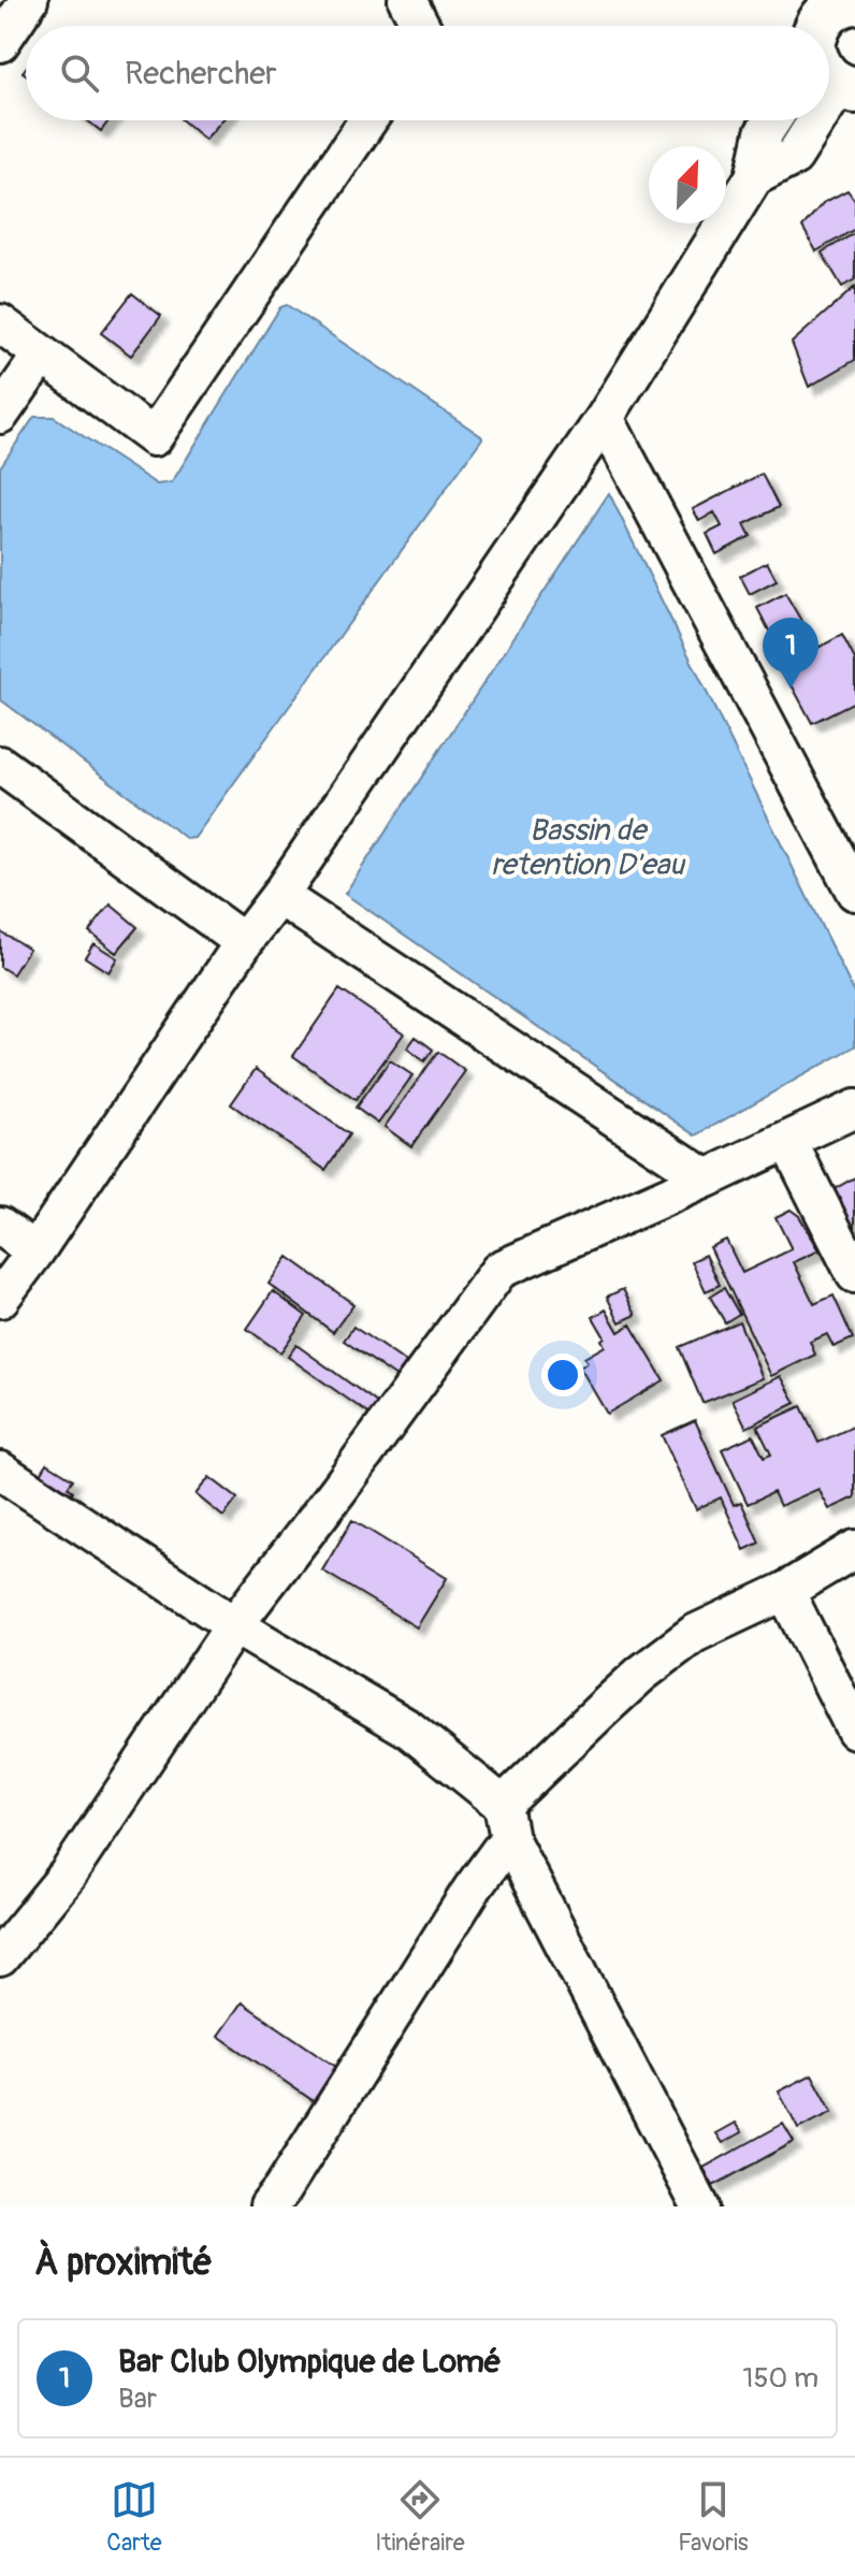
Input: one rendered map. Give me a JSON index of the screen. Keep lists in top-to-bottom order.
{
  "water": ["Bassin de retention D'eau"],
  "north": "top right",
  "page": {
    "search": "Rechercher",
    "pins": "1",
    "heading": "À proximité",
    "list": [
      {
        "mark": "1",
        "name": "Bar Club Olympique de Lomé",
        "note": "Bar",
        "value": "150 m"
      }
    ],
    "nav": ["Carte", "Itinéraire", "Favoris"]
  }
}
